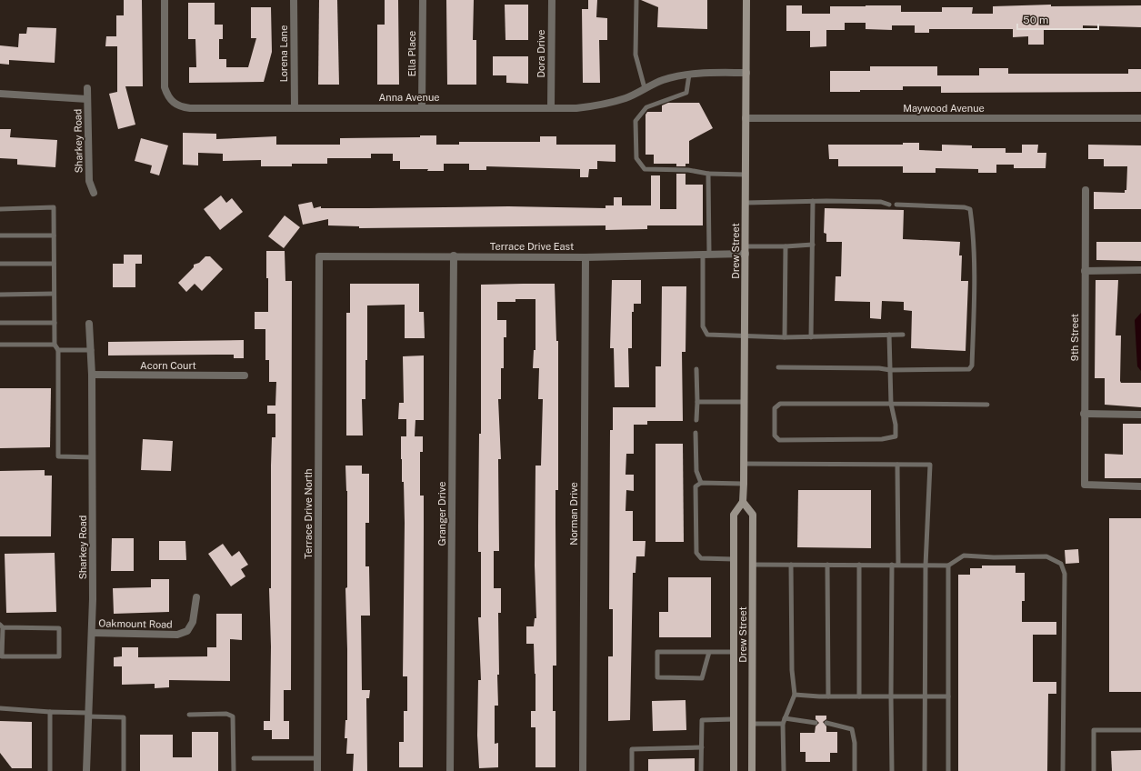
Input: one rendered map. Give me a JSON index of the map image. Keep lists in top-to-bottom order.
{
  "streets": {
    "main road": ["Drew Street"],
    "street": [
      "Lorena Lane",
      "Ella Place",
      "Dora Drive",
      "Anna Avenue",
      "Maywood Avenue",
      "Sharkey Road",
      "Terrace Drive East",
      "9th Street",
      "Acorn Court",
      "Terrace Drive North",
      "Granger Drive",
      "Norman Drive",
      "Oakmount Road"
    ]
  },
  "crossings": [
    ["Lorena Lane", "Anna Avenue"],
    ["Ella Place", "Anna Avenue"],
    ["Dora Drive", "Anna Avenue"],
    ["Anna Avenue", "Drew Street"],
    ["Maywood Avenue", "Drew Street"],
    ["Sharkey Road", "Acorn Court"],
    ["Sharkey Road", "Oakmount Road"],
    ["Terrace Drive East", "Drew Street"],
    ["Terrace Drive East", "Terrace Drive North"],
    ["Terrace Drive East", "Granger Drive"],
    ["Terrace Drive East", "Norman Drive"]
  ],
  "scale_bar": "50 m"
}
